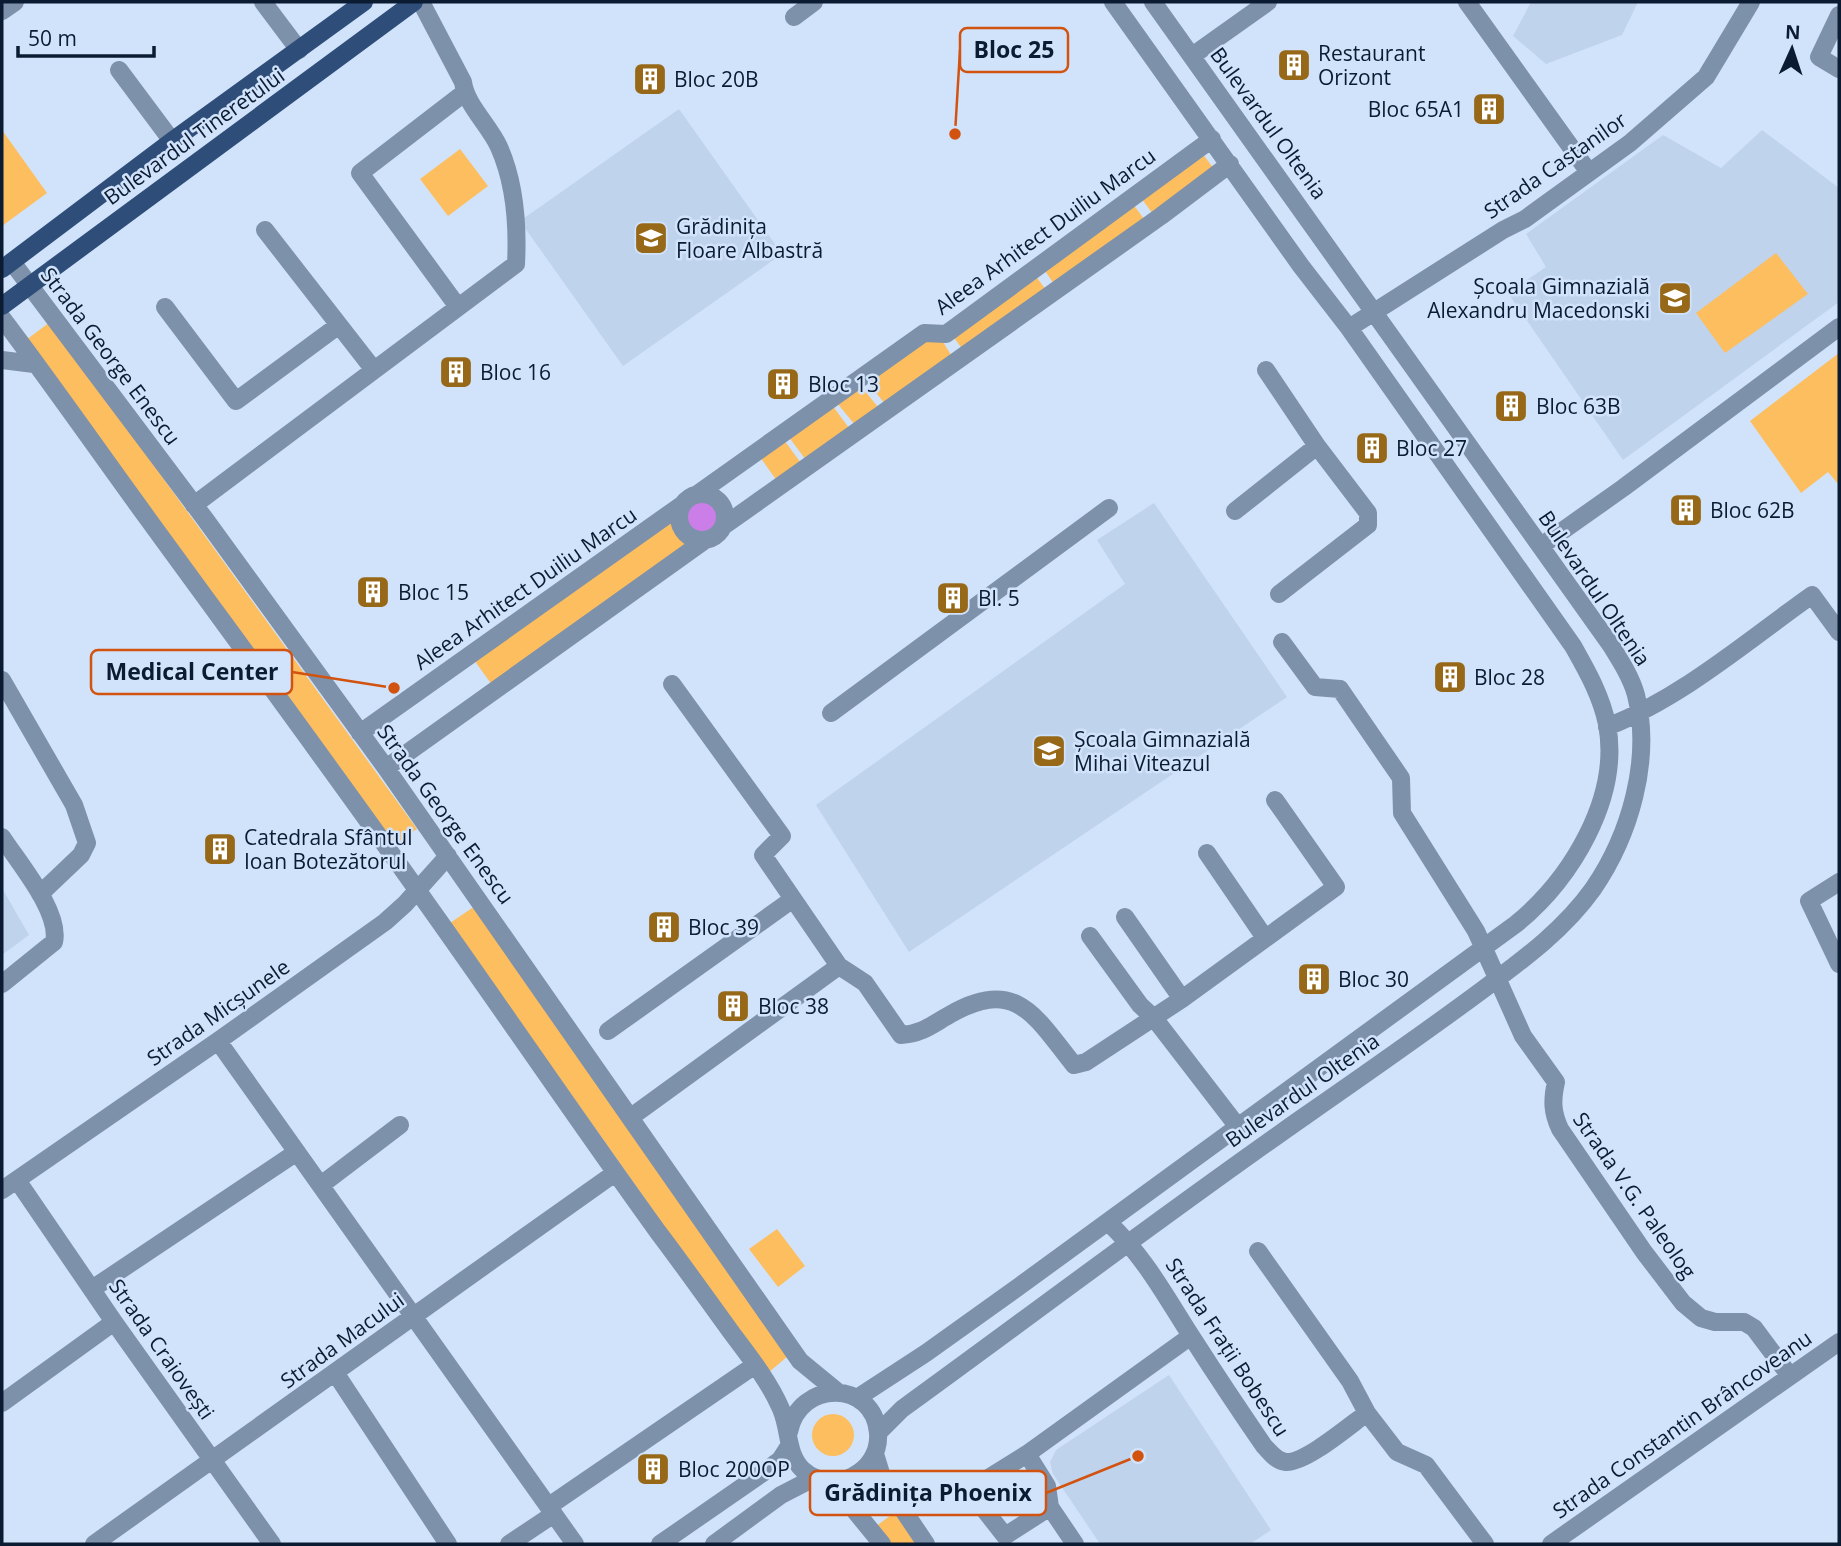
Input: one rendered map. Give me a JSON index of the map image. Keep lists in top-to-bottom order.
{
  "streets": {
    "main road": ["Bulevardul Tineretului"],
    "street": [
      "Bulevardul Oltenia",
      "Strada Castanilor",
      "Aleea Arhitect Duiliu Marcu",
      "Strada George Enescu",
      "Strada Micșunele",
      "Strada V.G. Paleolog",
      "Strada Macului",
      "Strada Frații Bobescu",
      "Strada Craiovești",
      "Strada Constantin Brâncoveanu"
    ]
  },
  "crossings": [
    ["Bulevardul Oltenia", "Strada Castanilor"],
    ["Bulevardul Oltenia", "Aleea Arhitect Duiliu Marcu"],
    ["Bulevardul Oltenia", "Strada George Enescu"],
    ["Bulevardul Oltenia", "Strada V.G. Paleolog"],
    ["Bulevardul Oltenia", "Strada Frații Bobescu"],
    ["Bulevardul Tineretului", "Strada George Enescu"],
    ["Aleea Arhitect Duiliu Marcu", "Strada George Enescu"],
    ["Strada George Enescu", "Strada Micșunele"],
    ["Strada Micșunele", "Strada Craiovești"],
    ["Strada V.G. Paleolog", "Strada Constantin Brâncoveanu"],
    ["Strada Macului", "Strada Craiovești"]
  ],
  "places": {
    "building": [
      "Restaurant Orizont",
      "Bloc 20B",
      "Bloc 65A1",
      "Bloc 16",
      "Bloc 13",
      "Bloc 63B",
      "Bloc 27",
      "Bloc 62B",
      "Bloc 15",
      "Bl. 5",
      "Bloc 28",
      "Catedrala Sfântul Ioan Botezătorul",
      "Bloc 39",
      "Bloc 30",
      "Bloc 38",
      "Bloc 200OP"
    ],
    "other": ["Bloc 25", "Medical Center", "Grădinița Phoenix"],
    "school or university": ["Grădinița Floare Albastră", "Școala Gimnazială Alexandru Macedonski", "Școala Gimnazială Mihai Viteazul"]
  },
  "scale_bar": "50 m",
  "north": "top"
}
